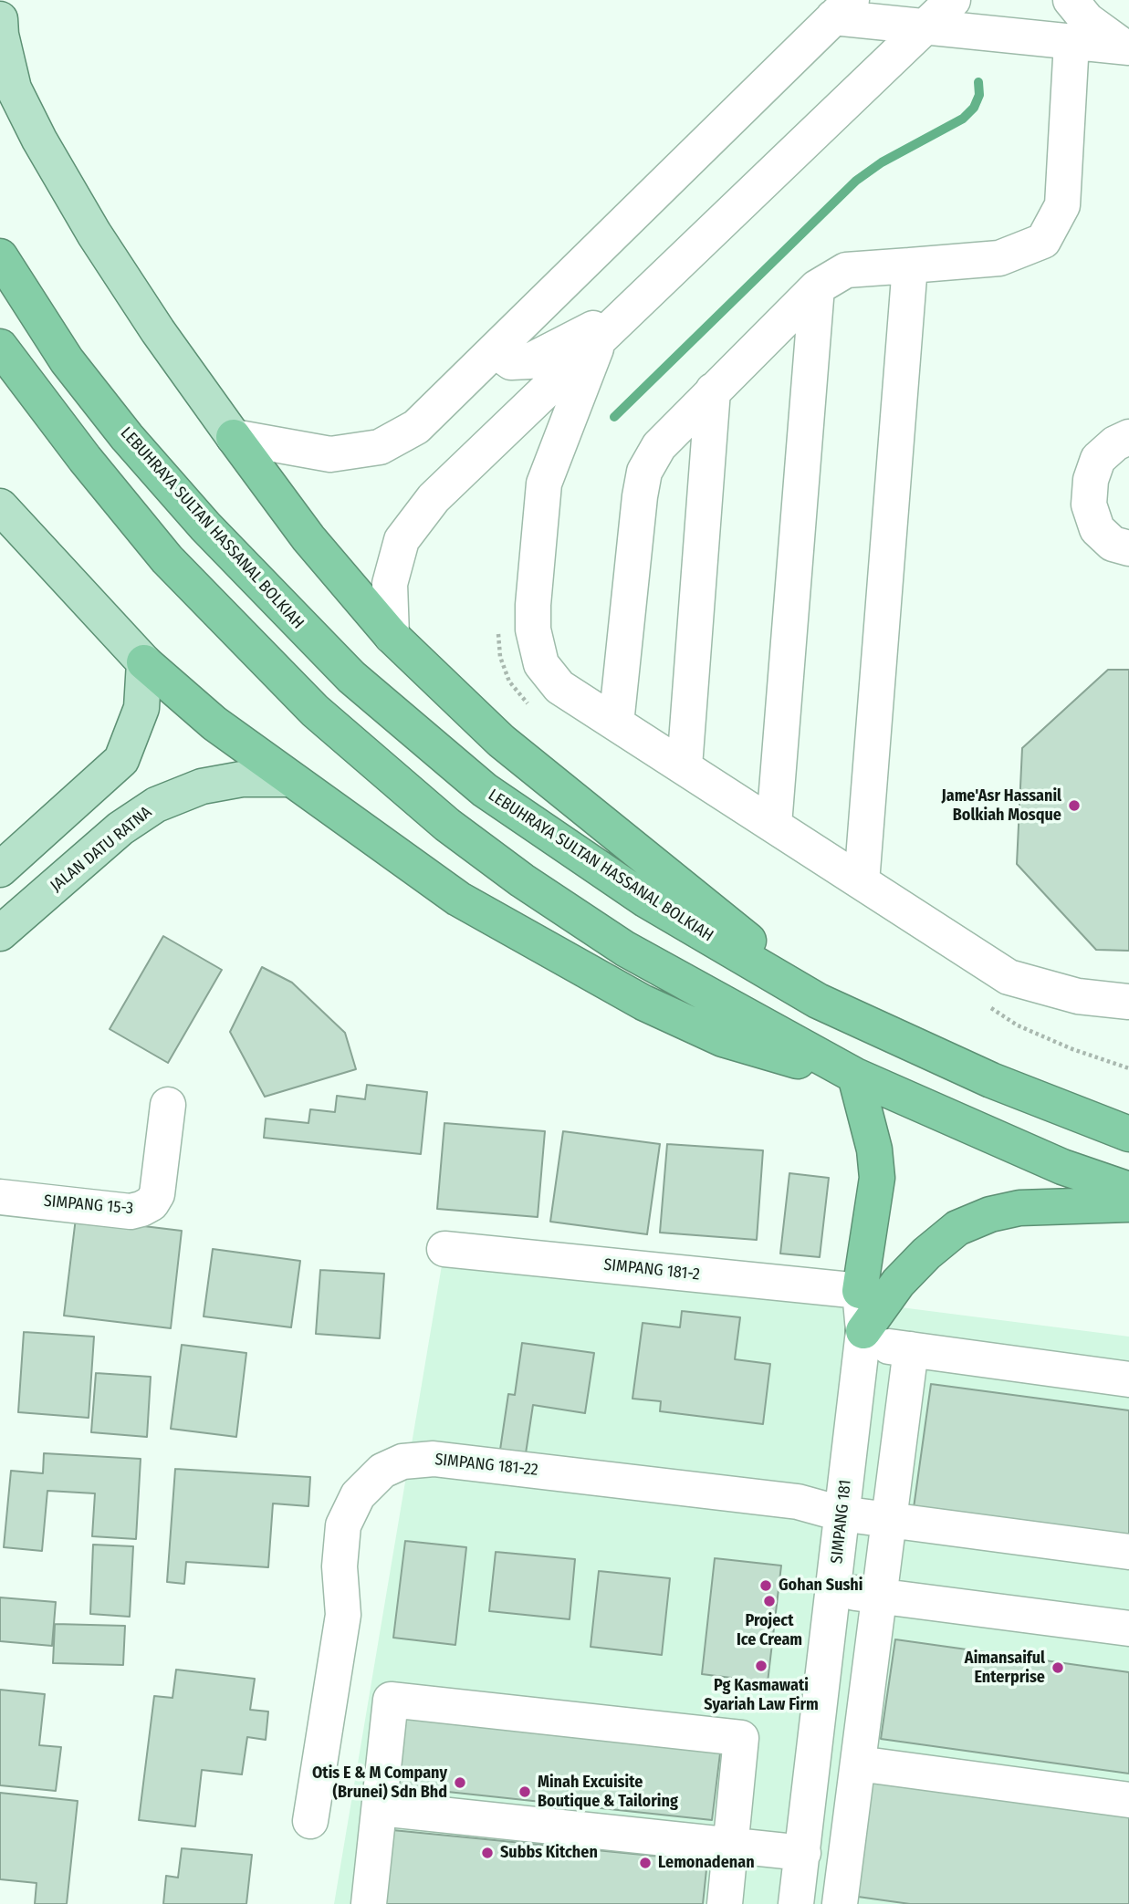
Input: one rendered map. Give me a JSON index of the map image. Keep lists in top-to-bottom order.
{
  "streets": {
    "highway": ["LEBUHRAYA SULTAN HASSANAL BOLKIAH"],
    "main road": ["JALAN DATU RATNA"],
    "street": [
      "SIMPANG 15-3",
      "SIMPANG 181-2",
      "SIMPANG 181-22",
      "SIMPANG 181"
    ]
  },
  "crossings": [
    ["SIMPANG 181-2", "SIMPANG 181"],
    ["SIMPANG 181-22", "SIMPANG 181"]
  ],
  "places": [
    "Jame'Asr Hassanil Bolkiah Mosque",
    "Gohan Sushi",
    "Project Ice Cream",
    "Pg Kasmawati Syariah Law Firm",
    "Aimansaiful Enterprise",
    "Otis E & M Company (Brunei) Sdn Bhd",
    "Minah Excuisite Boutique & Tailoring",
    "Subbs Kitchen",
    "Lemonadenan"
  ]
}
